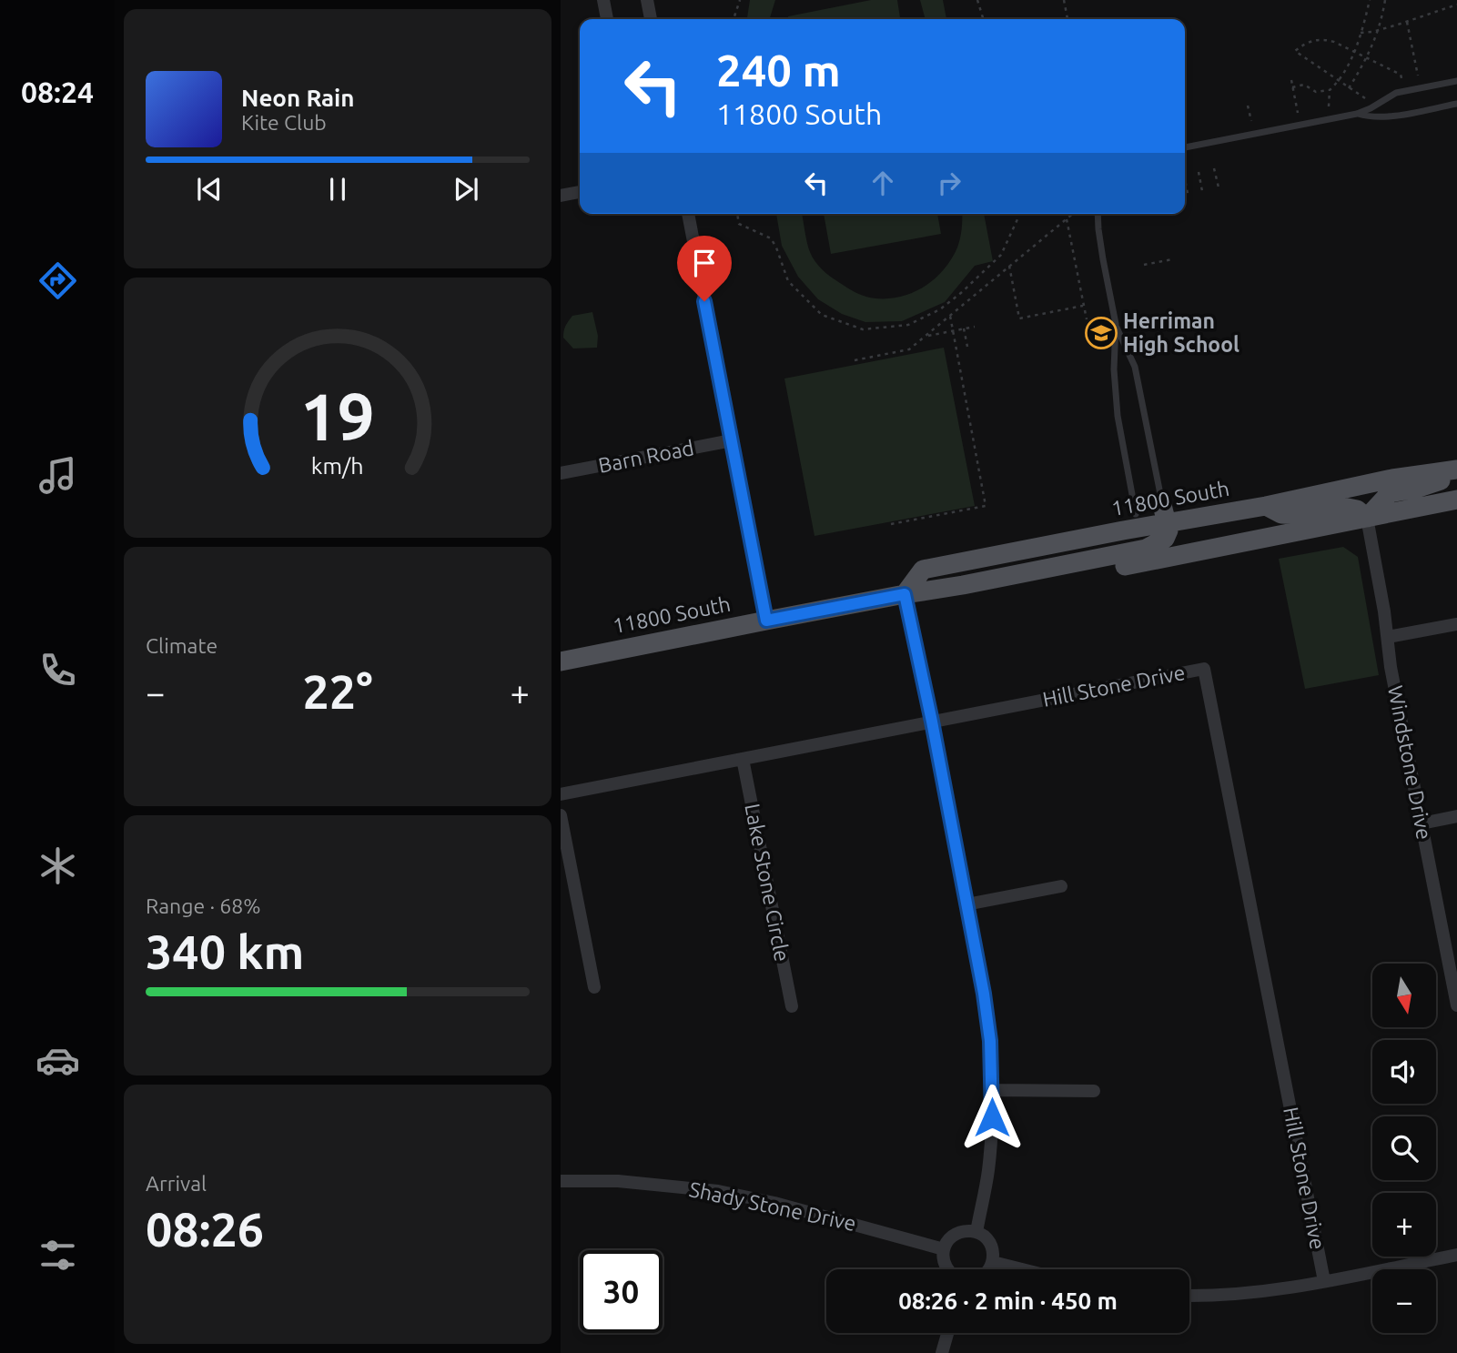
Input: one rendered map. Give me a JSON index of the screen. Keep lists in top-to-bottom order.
{
  "streets": {
    "main road": ["11800 South"],
    "street": [
      "Barn Road",
      "Hill Stone Drive",
      "Windstone Drive",
      "Lake Stone Circle",
      "Shady Stone Drive"
    ]
  },
  "crossings": [
    ["11800 South", "Windstone Drive"],
    ["Hill Stone Drive", "Lake Stone Circle"]
  ],
  "places": {
    "school or university": ["Herriman High School"]
  },
  "north": "bottom",
  "page": {
    "tabs": "08:24",
    "turn": ["240 m", "11800 South"],
    "song": ["Neon Rain", "Kite Club"],
    "tile": [
      "Climate",
      ["Range · 68%", "340 km"],
      ["Arrival", "08:26"]
    ],
    "heat": ["−", "22°", "+"],
    "map_buttons": ["+", "−"],
    "limit": "30",
    "trip": "08:26 · 2 min · 450 m",
    "gauge": ["19", "km/h"]
  }
}
